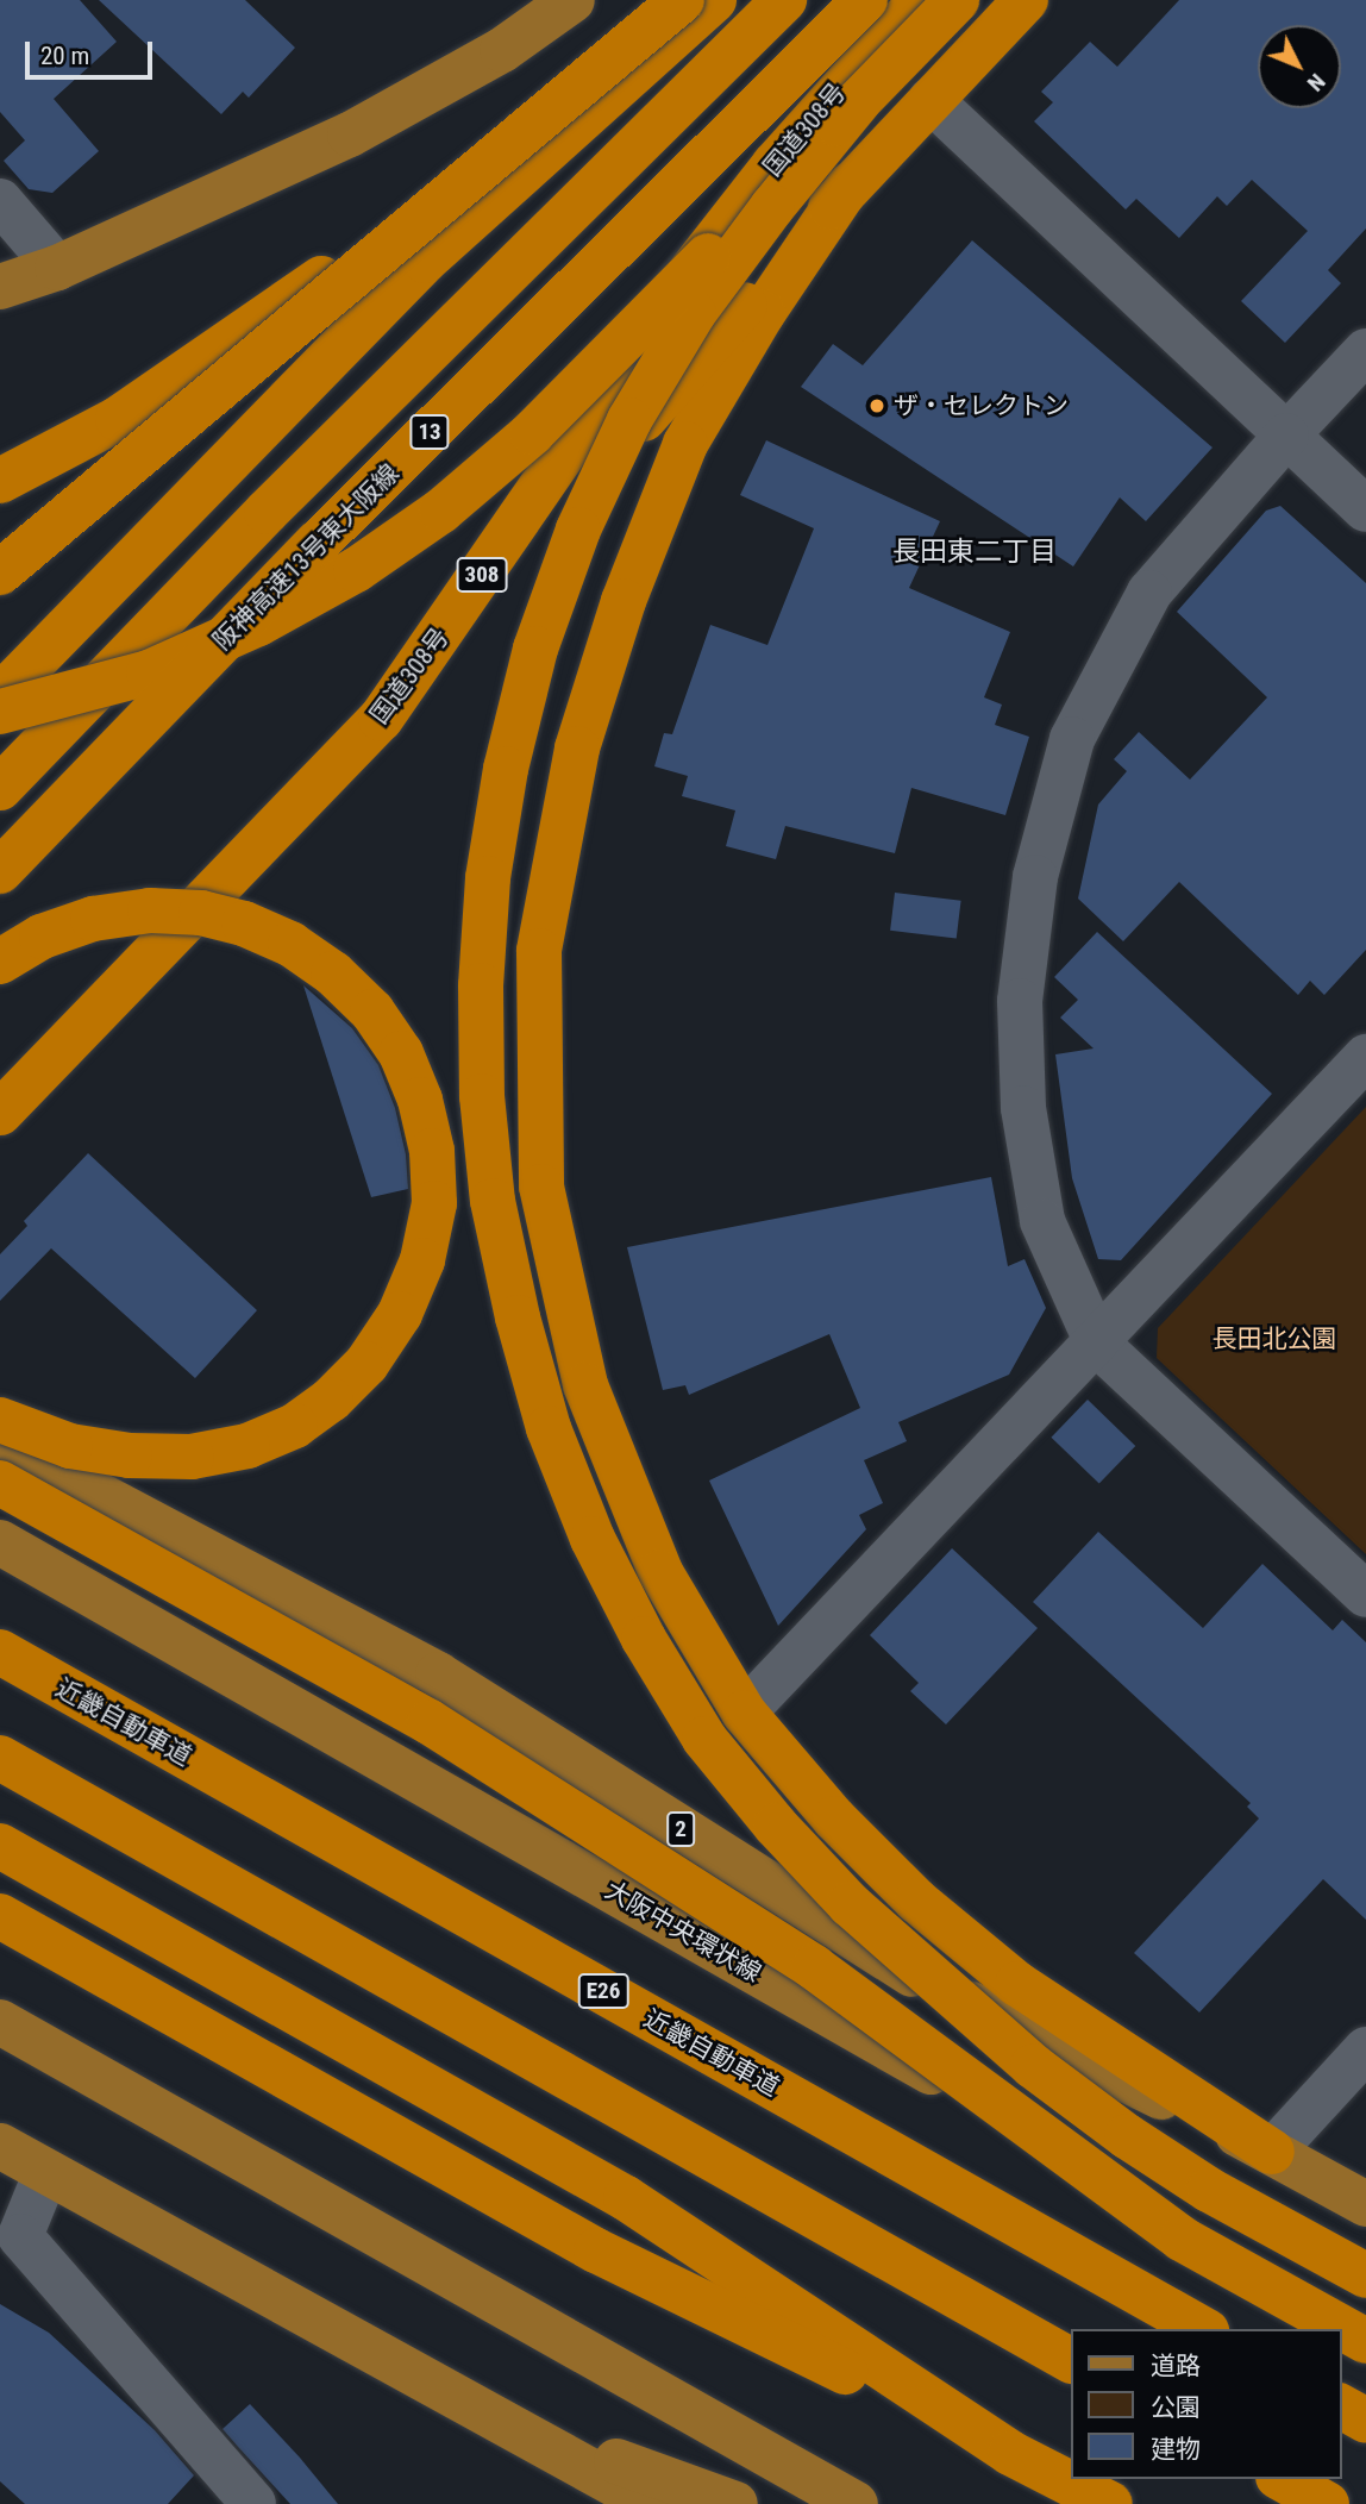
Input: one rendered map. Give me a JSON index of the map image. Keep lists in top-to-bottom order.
{
  "streets": {
    "highway": [
      "国道308号",
      "13",
      "阪神高速13号東大阪線",
      "308",
      "近畿自動車道",
      "E26"
    ],
    "main road": ["2", "大阪中央環状線"]
  },
  "crossings": [
    ["国道308号", "308"]
  ],
  "districts": ["長田東二丁目"],
  "parks": ["長田北公園"],
  "places": ["ザ・セレクトン"],
  "legend": ["道路", "公園", "建物"],
  "scale_bar": "20 m",
  "north": "bottom right"
}
